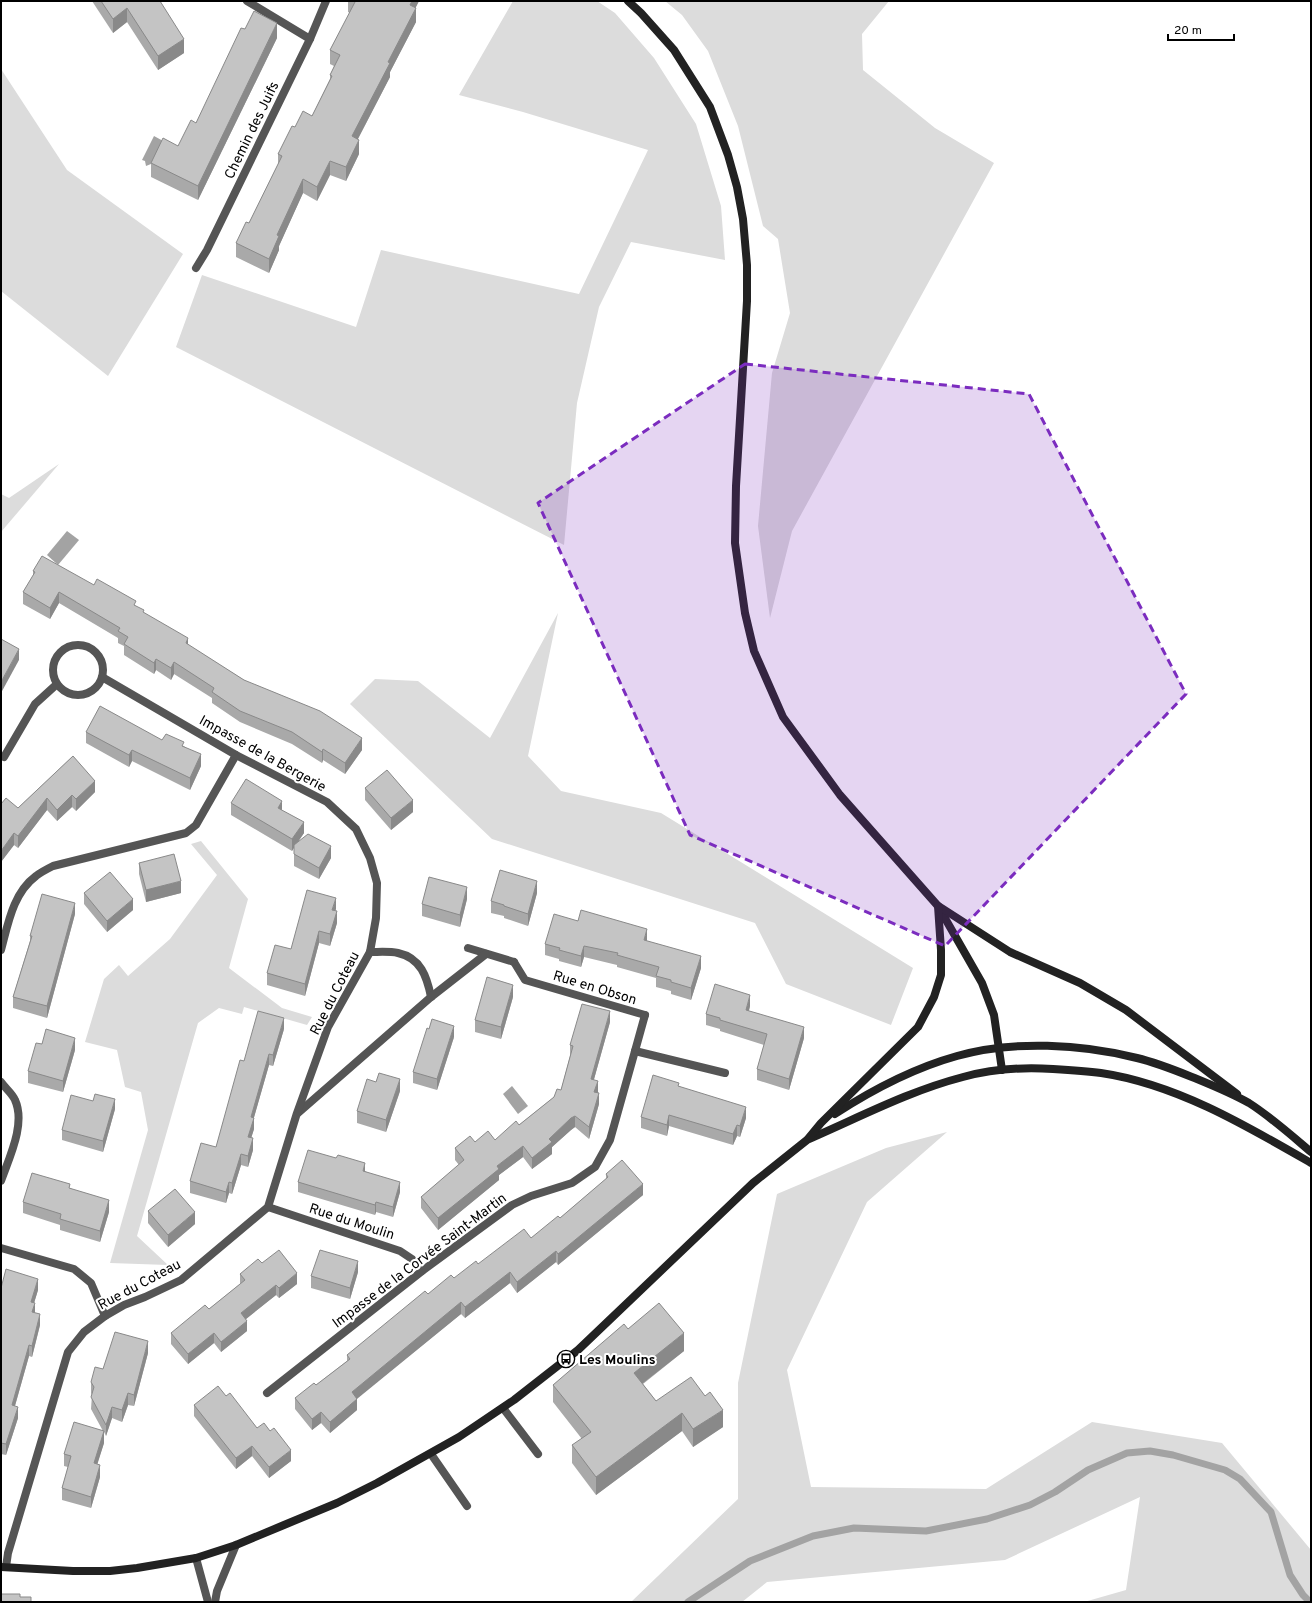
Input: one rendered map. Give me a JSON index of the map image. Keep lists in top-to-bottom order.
{
  "streets": {
    "street": [
      "Chemin des Juifs",
      "Impasse de la Bergerie",
      "Rue en Obson",
      "Rue du Coteau",
      "Rue du Moulin",
      "Impasse de la Corvée Saint-Martin"
    ]
  },
  "crossings": [
    ["Impasse de la Bergerie", "Rue du Coteau"],
    ["Rue en Obson", "Impasse de la Corvée Saint-Martin"],
    ["Rue du Coteau", "Rue du Moulin"],
    ["Rue du Moulin", "Impasse de la Corvée Saint-Martin"]
  ],
  "places": {
    "bus stop": ["Les Moulins"]
  },
  "scale_bar": "20 m"
}
